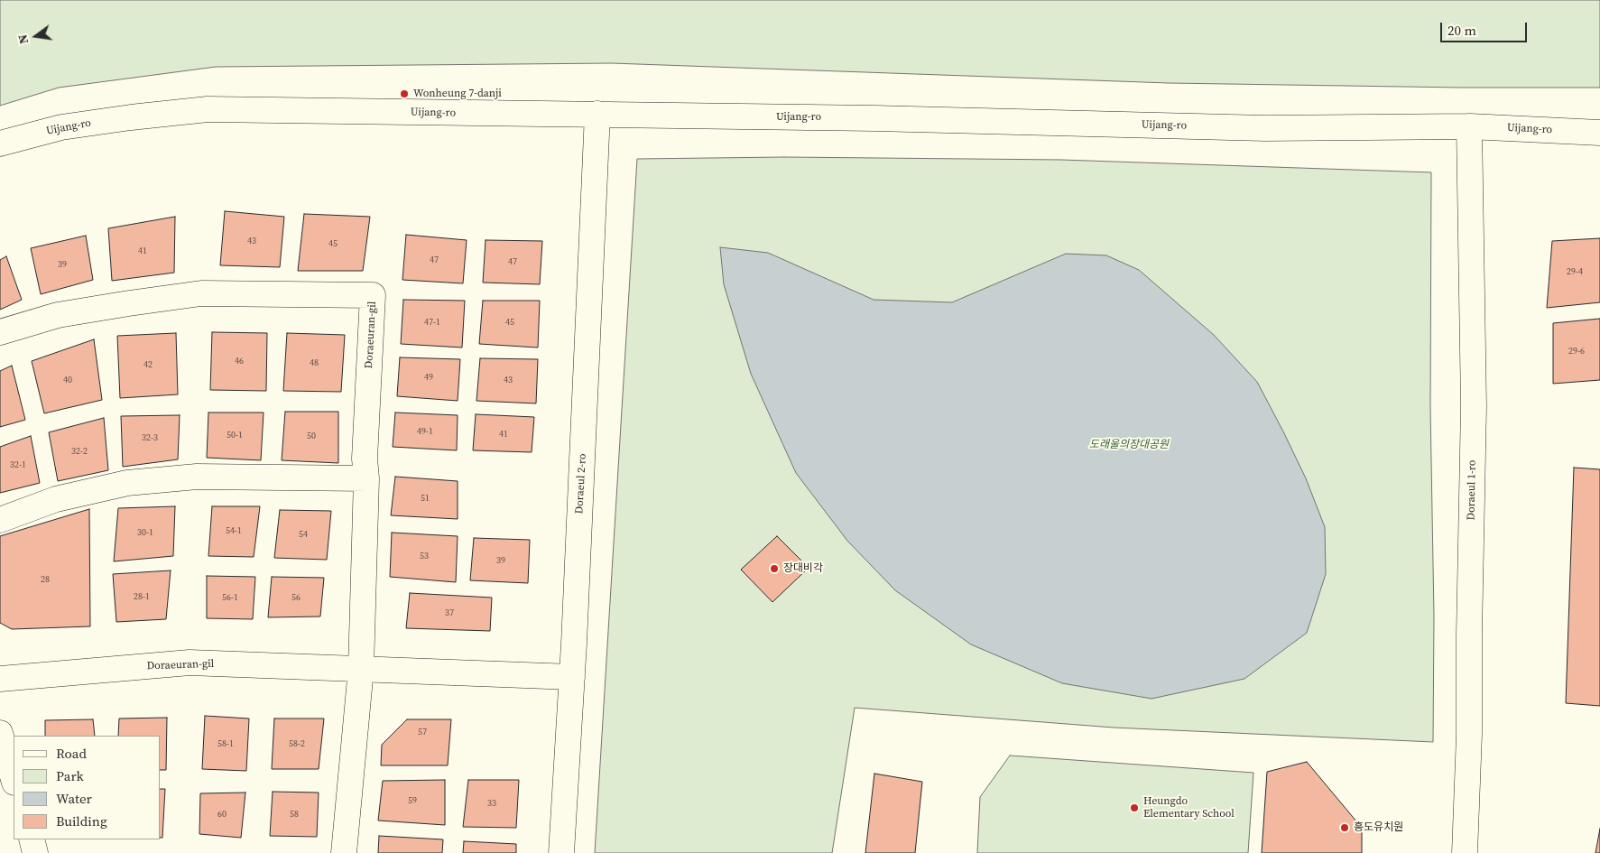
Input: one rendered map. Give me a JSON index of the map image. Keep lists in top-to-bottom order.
{
  "streets": {
    "street": [
      "Uijang-ro",
      "Doraeuran-gil",
      "Doraeul 2-ro",
      "Doraeul 1-ro"
    ]
  },
  "crossings": [
    ["Uijang-ro", "Doraeul 2-ro"],
    ["Uijang-ro", "Doraeul 1-ro"],
    ["Doraeuran-gil", "Doraeul 2-ro"]
  ],
  "parks": ["도래울의장대공원"],
  "places": [
    "Wonheung 7-danji",
    "장대비각",
    "Heungdo Elementary School",
    "흥도유치원"
  ],
  "house_numbers": [
    "43",
    "45",
    "41",
    "47",
    "47",
    "39",
    "29-4",
    "47-1",
    "45",
    "29-6",
    "46",
    "48",
    "42",
    "49",
    "40",
    "43",
    "49-1",
    "41",
    "50-1",
    "50",
    "32-3",
    "32-2",
    "32-1",
    "51",
    "54-1",
    "30-1",
    "54",
    "53",
    "39",
    "28",
    "28-1",
    "56-1",
    "56",
    "37",
    "57",
    "58-1",
    "58-2",
    "59",
    "33",
    "60",
    "58"
  ],
  "legend": [
    "Road",
    "Park",
    "Water",
    "Building"
  ],
  "scale_bar": "20 m",
  "north": "left"
}
